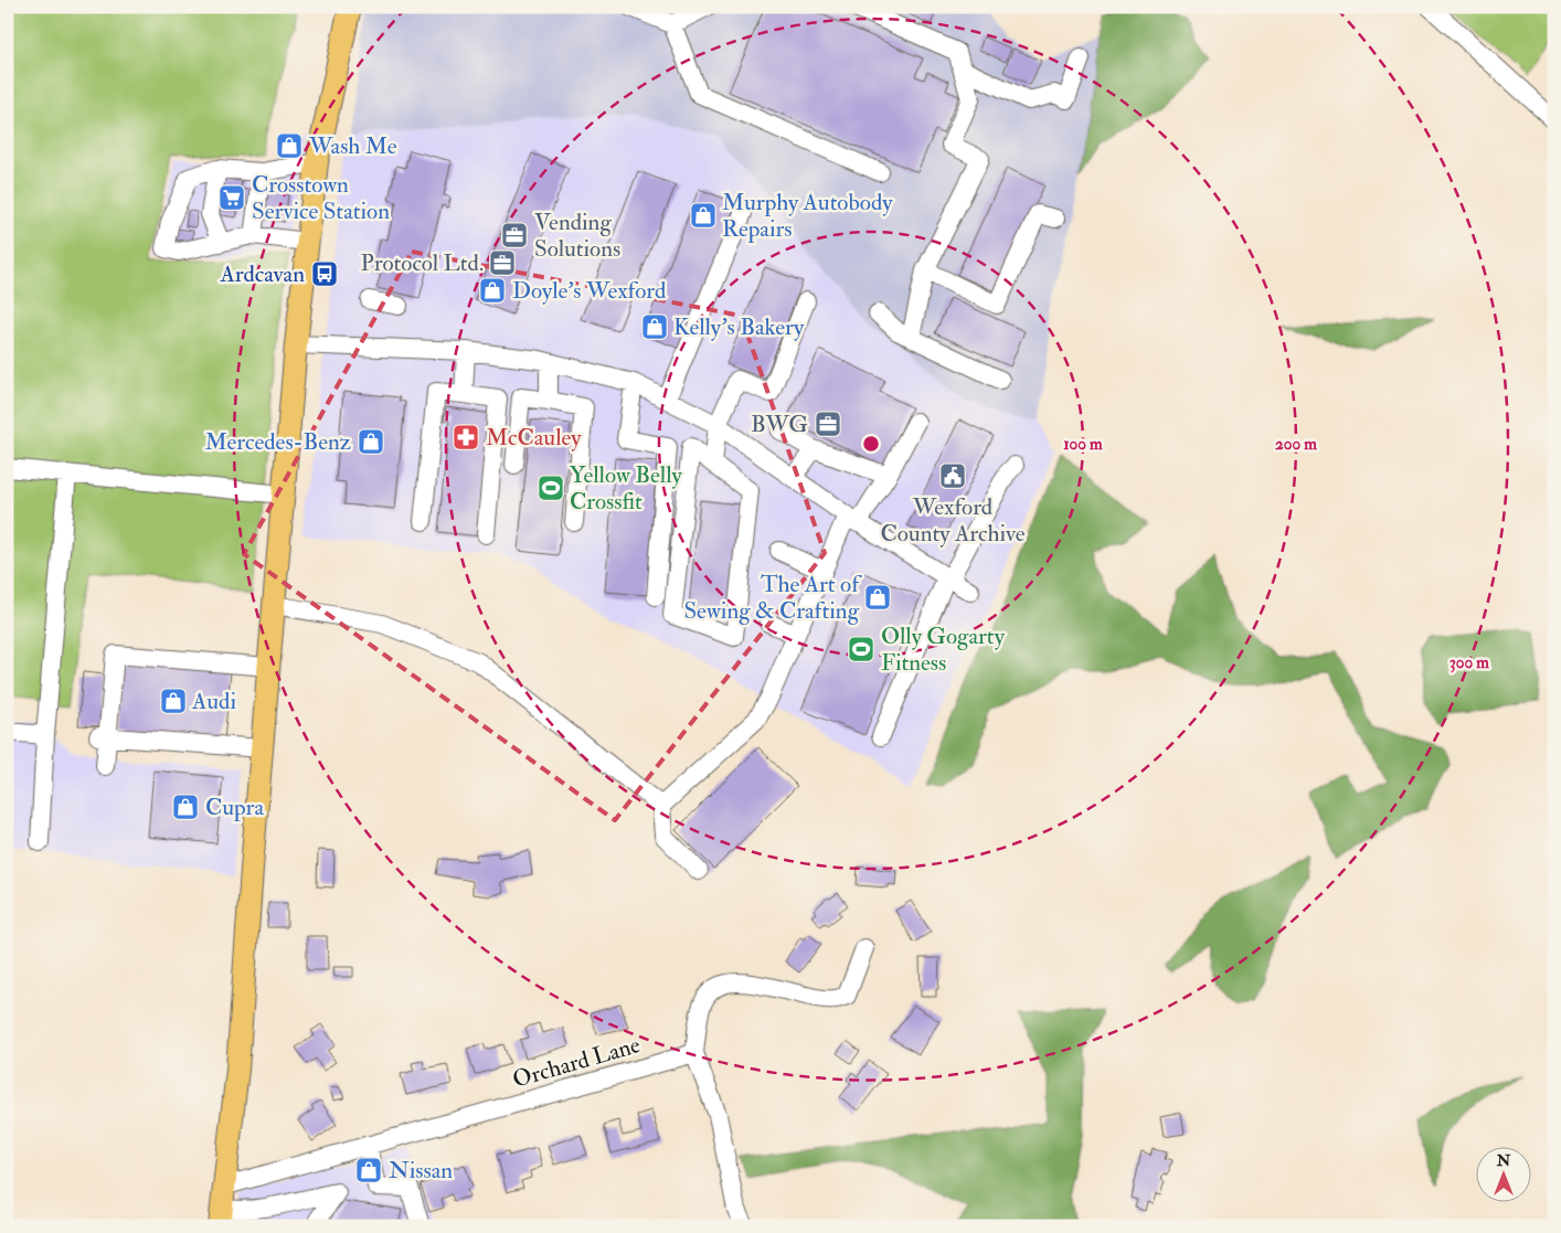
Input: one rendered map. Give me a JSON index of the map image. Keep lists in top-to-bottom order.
{
  "streets": {
    "street": ["Orchard Lane"]
  },
  "places": {
    "shop": [
      "Wash Me",
      "Murphy Autobody Repairs",
      "Doyle's Wexford",
      "Kelly's Bakery",
      "Mercedes-Benz",
      "The Art of Sewing & Crafting",
      "Audi",
      "Cupra",
      "Nissan"
    ],
    "supermarket": ["Crosstown Service Station"],
    "office": ["Vending Solutions", "Protocol Ltd.", "BWG"],
    "bus stop": ["Ardcavan"],
    "pharmacy": ["McCauley"],
    "public building": ["Wexford County Archive"],
    "sports": ["Yellow Belly Crossfit", "Olly Gogarty Fitness"]
  },
  "north": "top",
  "rings": ["100 m", "200 m", "300 m"]
}
